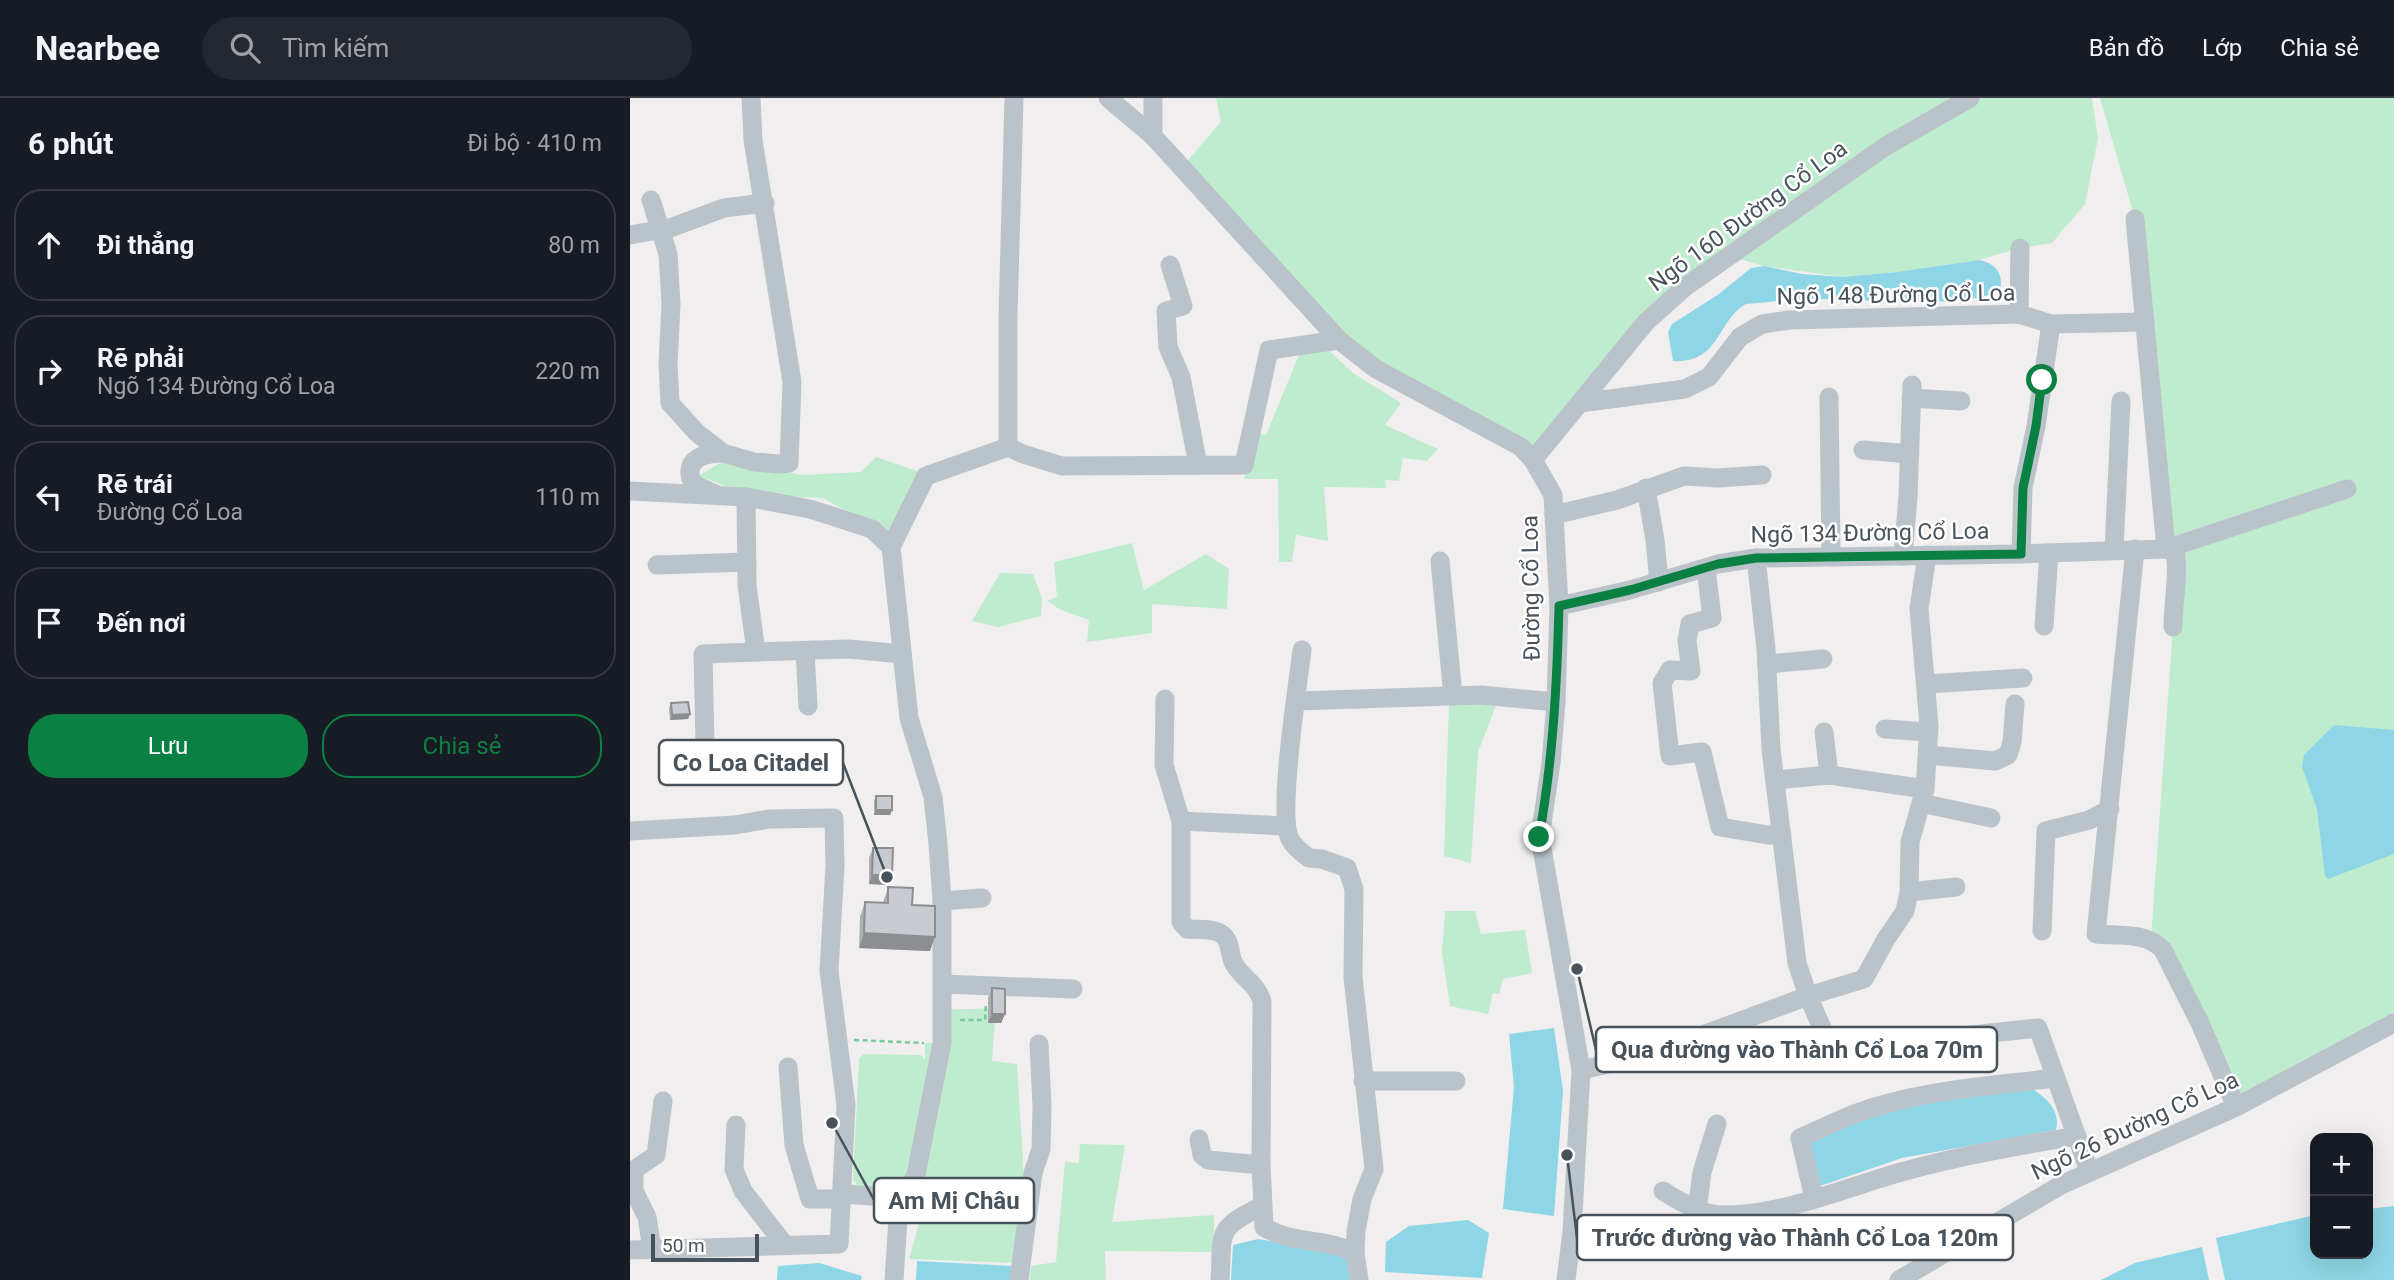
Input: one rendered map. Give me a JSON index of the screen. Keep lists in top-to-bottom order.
{
  "streets": {
    "street": [
      "Ngõ 160 Đường Cổ Loa",
      "Ngõ 148 Đường Cổ Loa",
      "Ngõ 134 Đường Cổ Loa",
      "Đường Cổ Loa",
      "Ngõ 26 Đường Cổ Loa"
    ]
  },
  "crossings": [
    ["Ngõ 160 Đường Cổ Loa", "Ngõ 148 Đường Cổ Loa"],
    ["Ngõ 134 Đường Cổ Loa", "Đường Cổ Loa"]
  ],
  "places": [
    "Co Loa Citadel",
    "Qua đường vào Thành Cổ Loa 70m",
    "Am Mị Châu",
    "Trước đường vào Thành Cổ Loa 120m"
  ],
  "scale_bar": "50 m",
  "page": {
    "header": "Nearbee",
    "search": "Tìm kiếm",
    "nav": ["Bản đồ", "Lớp", "Chia sẻ"],
    "heading": ["6 phút", "Đi bộ · 410 m"],
    "list": [
      ["Đi thẳng", "80 m"],
      ["Rẽ phải", "Ngõ 134 Đường Cổ Loa", "220 m"],
      ["Rẽ trái", "Đường Cổ Loa", "110 m"],
      "Đến nơi"
    ],
    "buttons": ["Lưu", "Chia sẻ"],
    "map_buttons": ["+", "−"],
    "scale": "50 m"
  }
}
